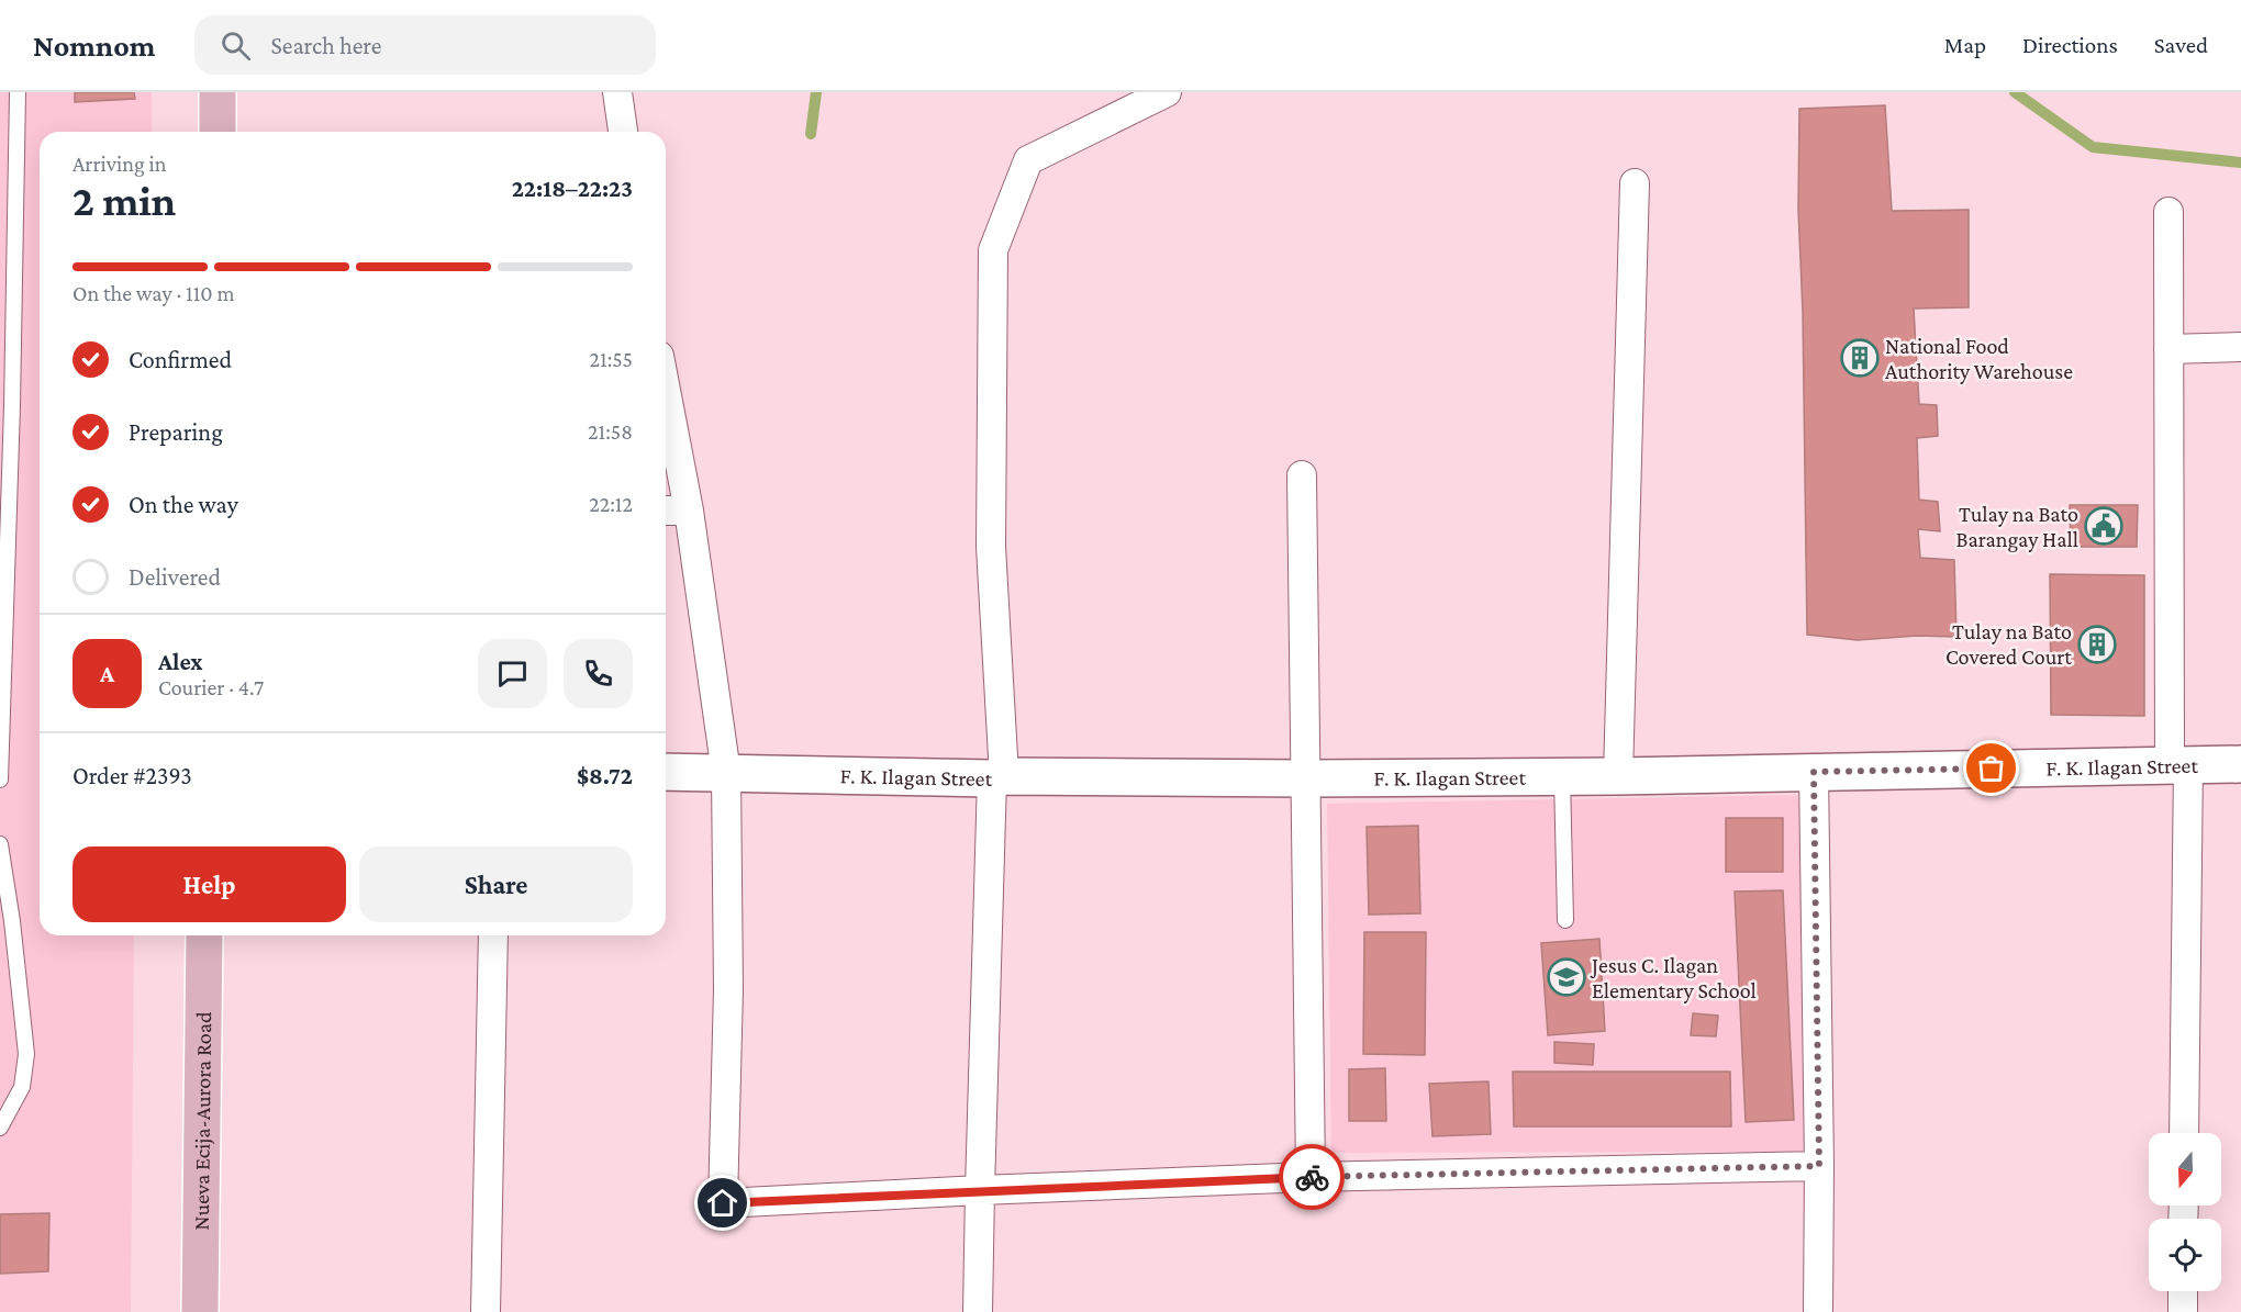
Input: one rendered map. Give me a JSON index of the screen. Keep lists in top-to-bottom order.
{
  "streets": {
    "main road": ["Nueva Ecija-Aurora Road"],
    "street": ["F. K. Ilagan Street"]
  },
  "places": {
    "building": ["National Food Authority Warehouse", "Tulay na Bato Covered Court"],
    "public building": ["Tulay na Bato Barangay Hall"],
    "school or university": ["Jesus C. Ilagan Elementary School"]
  },
  "north": "bottom",
  "page": {
    "header": "Nomnom",
    "search": "Search here",
    "nav": ["Map", "Directions", "Saved"],
    "heading": ["2 min", "Arriving in", "22:18–22:23"],
    "panel": [
      "Alex",
      "Courier · 4.7",
      "Order #2393",
      "$8.72"
    ],
    "bar": "On the way · 110 m",
    "list": [
      ["Confirmed", "21:55"],
      ["Preparing", "21:58"],
      ["On the way", "22:12"],
      "Delivered"
    ],
    "round": "A",
    "buttons": ["Help", "Share"]
  }
}
